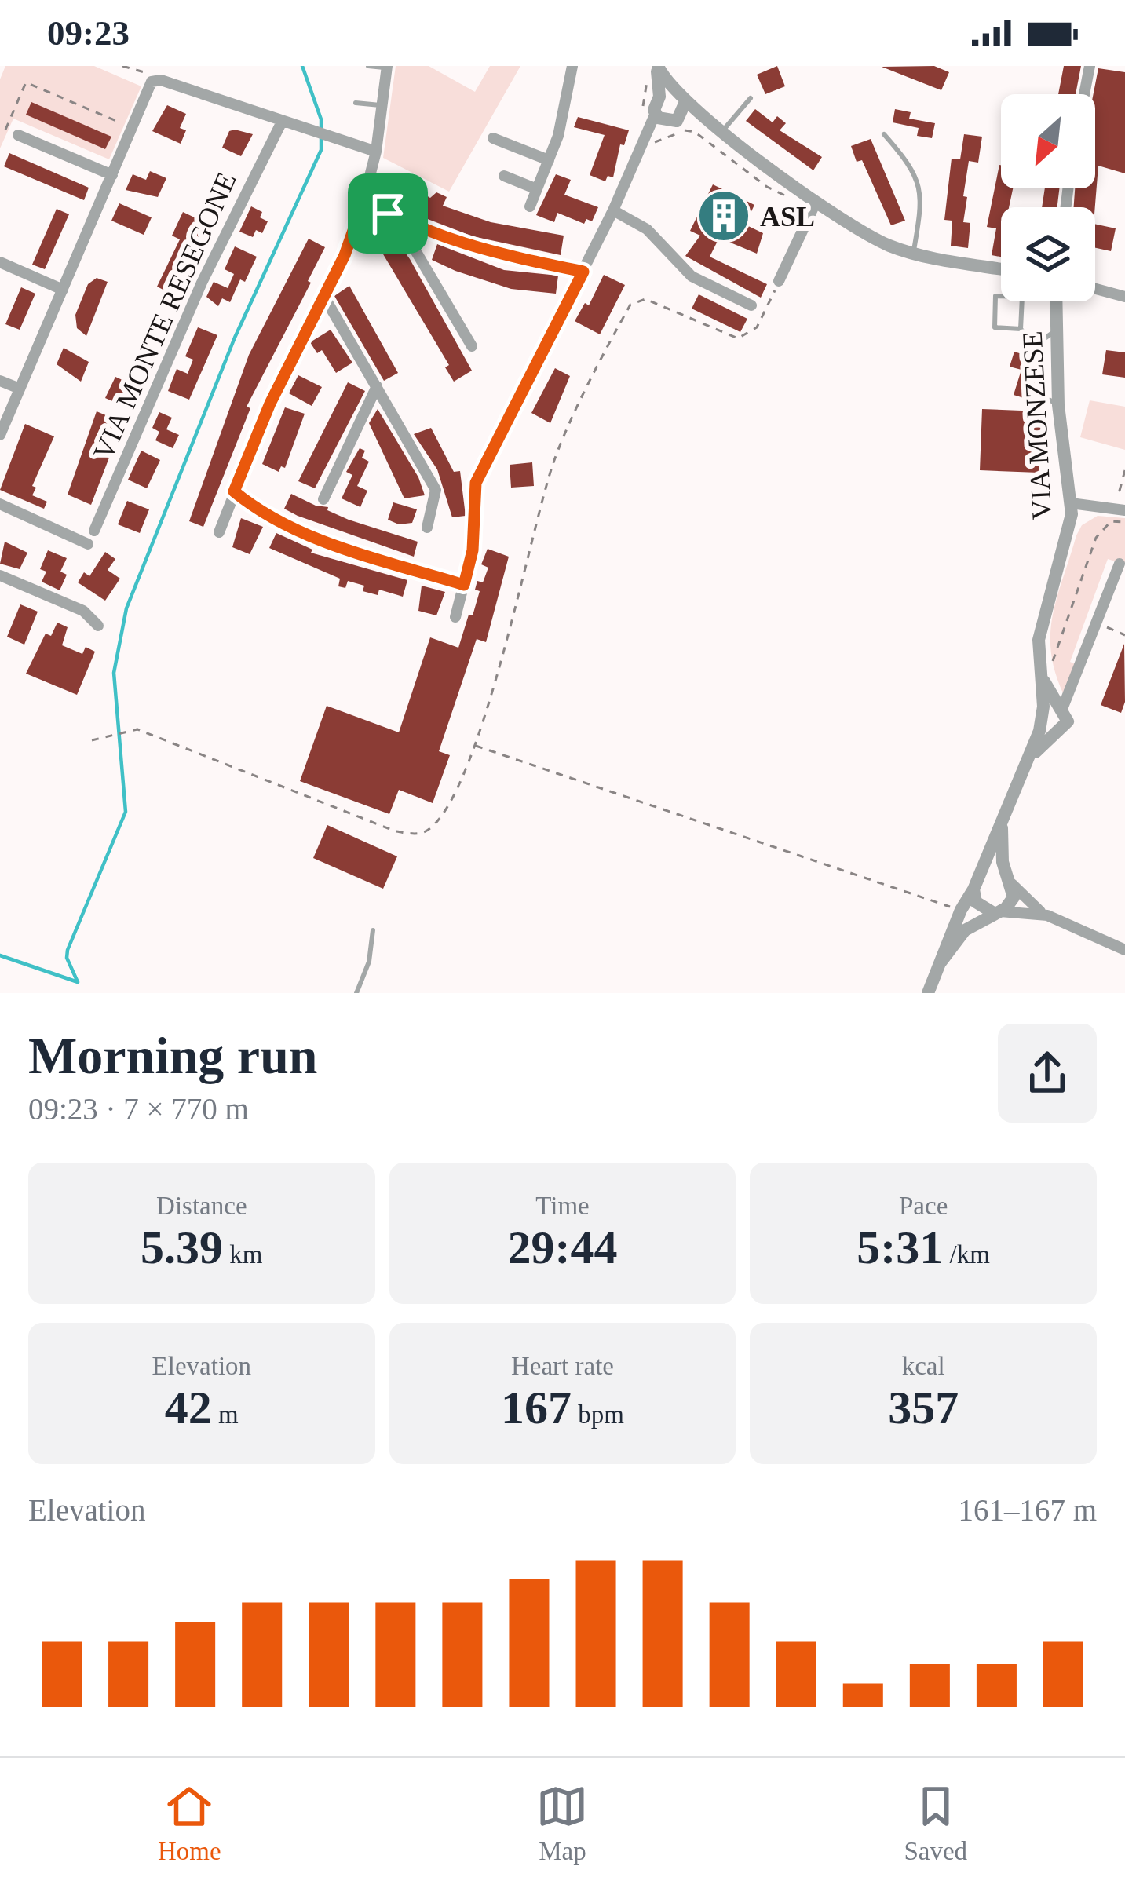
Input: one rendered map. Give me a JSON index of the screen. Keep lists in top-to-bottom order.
{
  "streets": {
    "street": ["VIA MONTE RESEGONE", "VIA MONZESE"]
  },
  "places": {
    "building": ["ASL"]
  },
  "north": "bottom left",
  "page": {
    "status": "09:23",
    "heading": ["Morning run", "09:23 · 7 × 770 m"],
    "stats": [
      ["Distance", "5.39 km"],
      ["Time", "29:44"],
      ["Pace", "5:31 /km"],
      ["Elevation", "42 m"],
      ["Heart rate", "167 bpm"],
      ["kcal", "357"]
    ],
    "chart": ["Elevation", "161–167 m"],
    "tabs": ["Home", "Map", "Saved"]
  }
}
